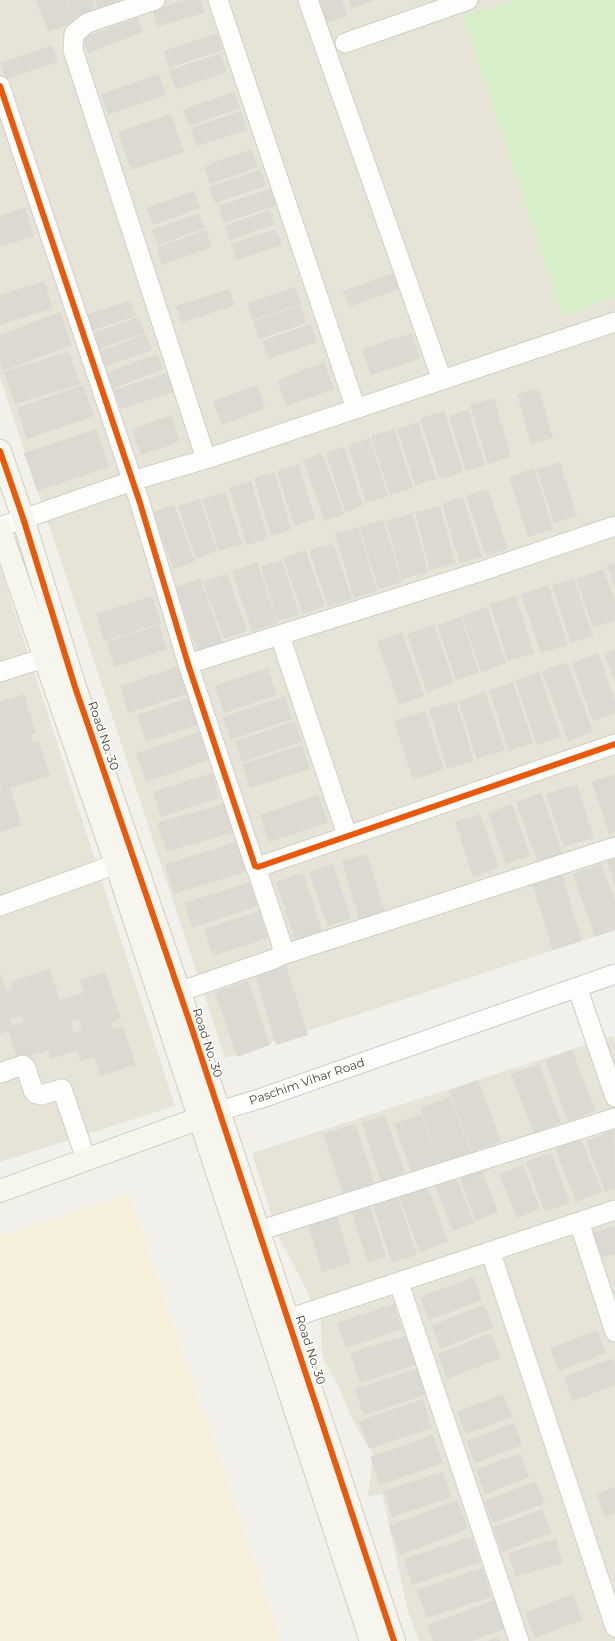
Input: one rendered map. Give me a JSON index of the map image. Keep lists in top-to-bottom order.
{
  "streets": {
    "street": ["Road No. 30", "Paschim Vihar Road"]
  },
  "crossings": [
    ["Road No. 30", "Paschim Vihar Road"]
  ]
}
